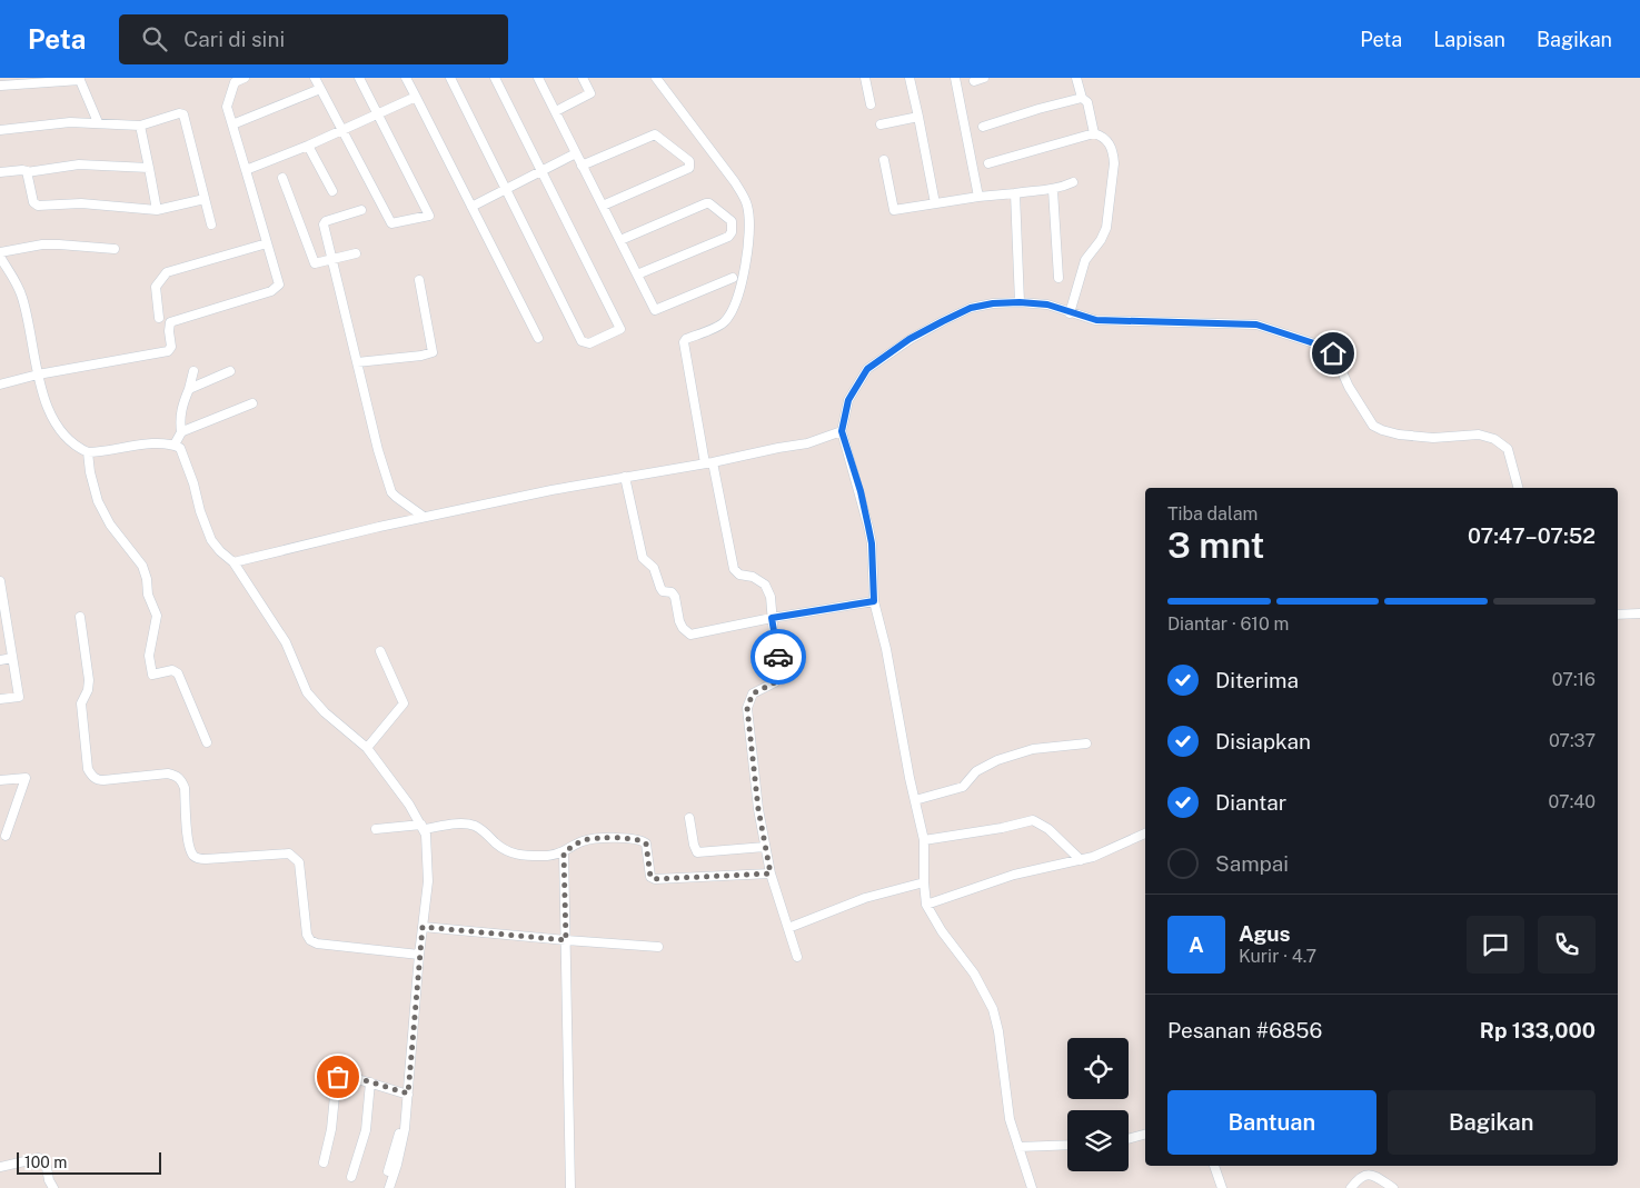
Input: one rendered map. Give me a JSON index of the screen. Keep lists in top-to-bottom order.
{
  "scale_bar": "100 m",
  "page": {
    "header": "Peta",
    "search": "Cari di sini",
    "nav": ["Peta", "Lapisan", "Bagikan"],
    "heading": ["3 mnt", "Tiba dalam", "07:47–07:52"],
    "panel": [
      "Agus",
      "Kurir · 4.7",
      "Pesanan #6856",
      "Rp 133,000"
    ],
    "bar": "Diantar · 610 m",
    "list": [
      ["Diterima", "07:16"],
      ["Disiapkan", "07:37"],
      ["Diantar", "07:40"],
      "Sampai"
    ],
    "round": "A",
    "buttons": ["Bantuan", "Bagikan"],
    "scale": "100 m"
  }
}
